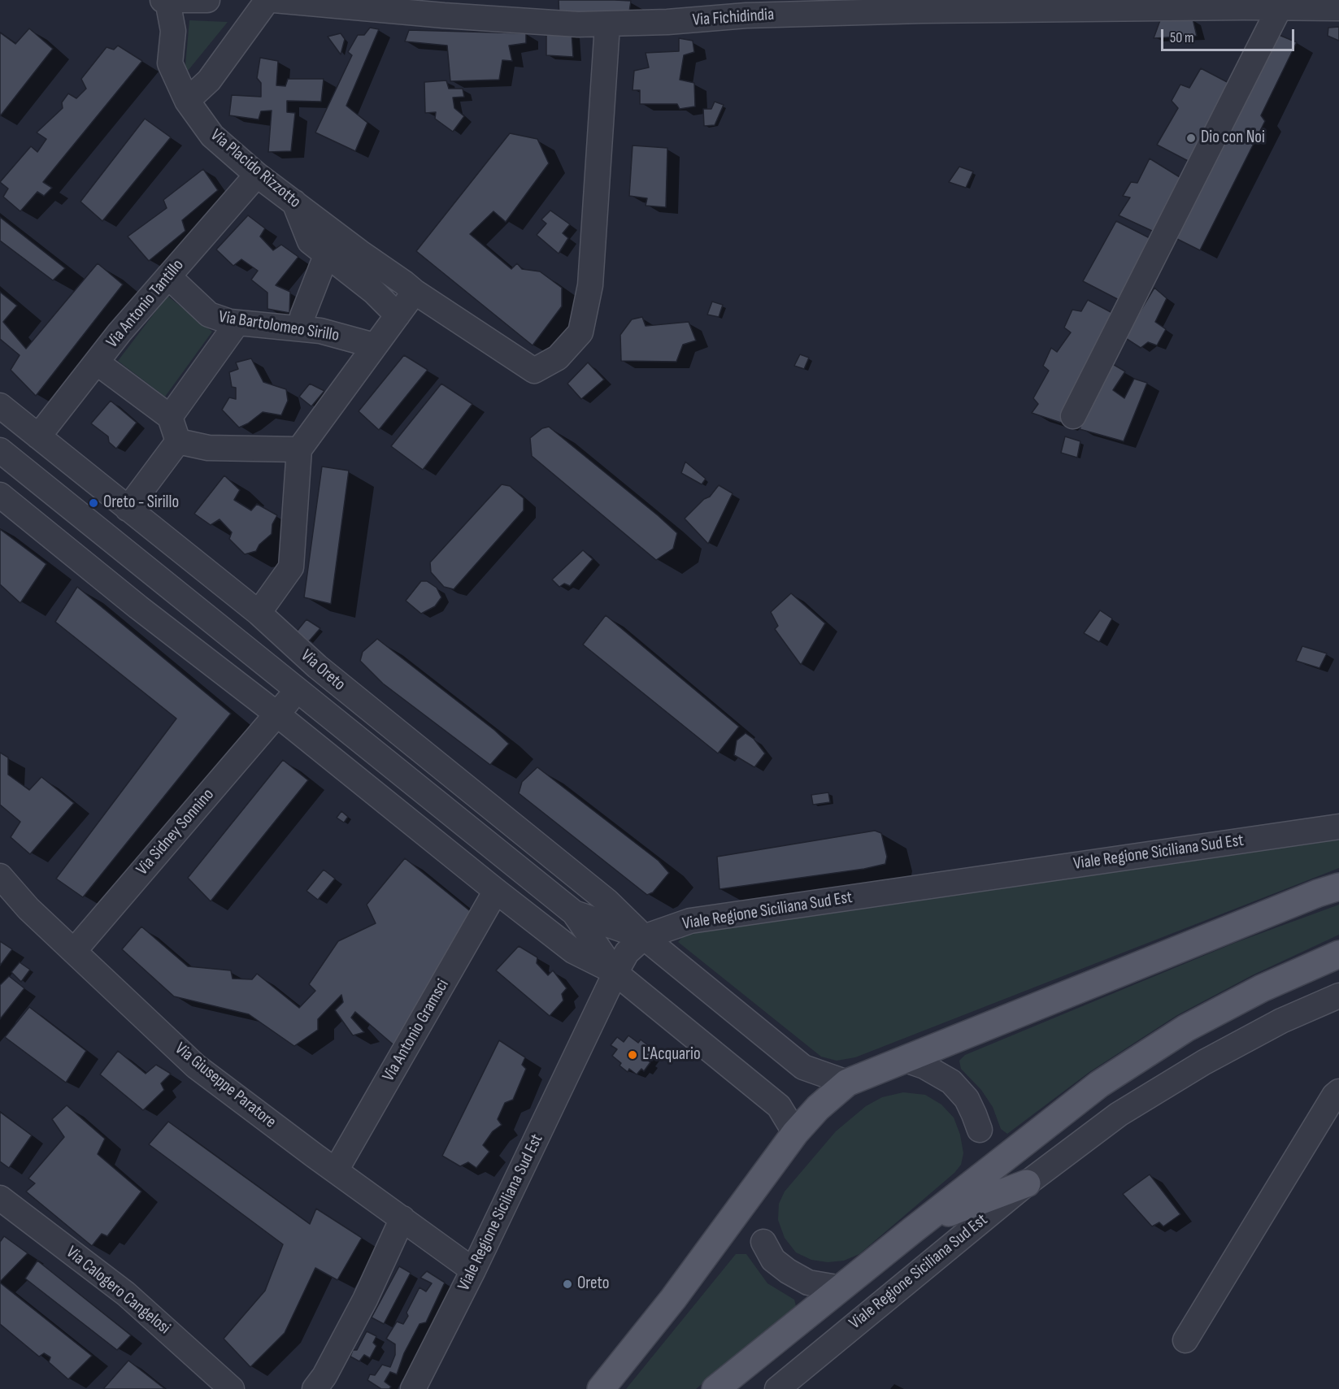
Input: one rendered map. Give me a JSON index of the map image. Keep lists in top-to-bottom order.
{
  "streets": {
    "main road": ["Viale Regione Siciliana Sud Est"],
    "street": [
      "Via Fichidindia",
      "Via Placido Rizzotto",
      "Via Antonio Tantillo",
      "Via Bartolomeo Sirillo",
      "Via Oreto",
      "Via Sidney Sonnino",
      "Via Antonio Gramsci",
      "Via Giuseppe Paratore",
      "Via Calogero Cangelosi"
    ]
  },
  "crossings": [
    ["Via Fichidindia", "Via Placido Rizzotto"],
    ["Via Placido Rizzotto", "Via Antonio Tantillo"],
    ["Via Antonio Tantillo", "Via Bartolomeo Sirillo"],
    ["Via Antonio Tantillo", "Via Oreto"],
    ["Via Oreto", "Via Sidney Sonnino"],
    ["Via Oreto", "Viale Regione Siciliana Sud Est"],
    ["Via Sidney Sonnino", "Via Giuseppe Paratore"],
    ["Viale Regione Siciliana Sud Est", "Via Giuseppe Paratore"],
    ["Via Antonio Gramsci", "Via Giuseppe Paratore"]
  ],
  "places": [
    "Dio con Noi",
    "Oreto - Sirillo",
    "L'Acquario",
    "Oreto"
  ],
  "scale_bar": "50 m"
}
